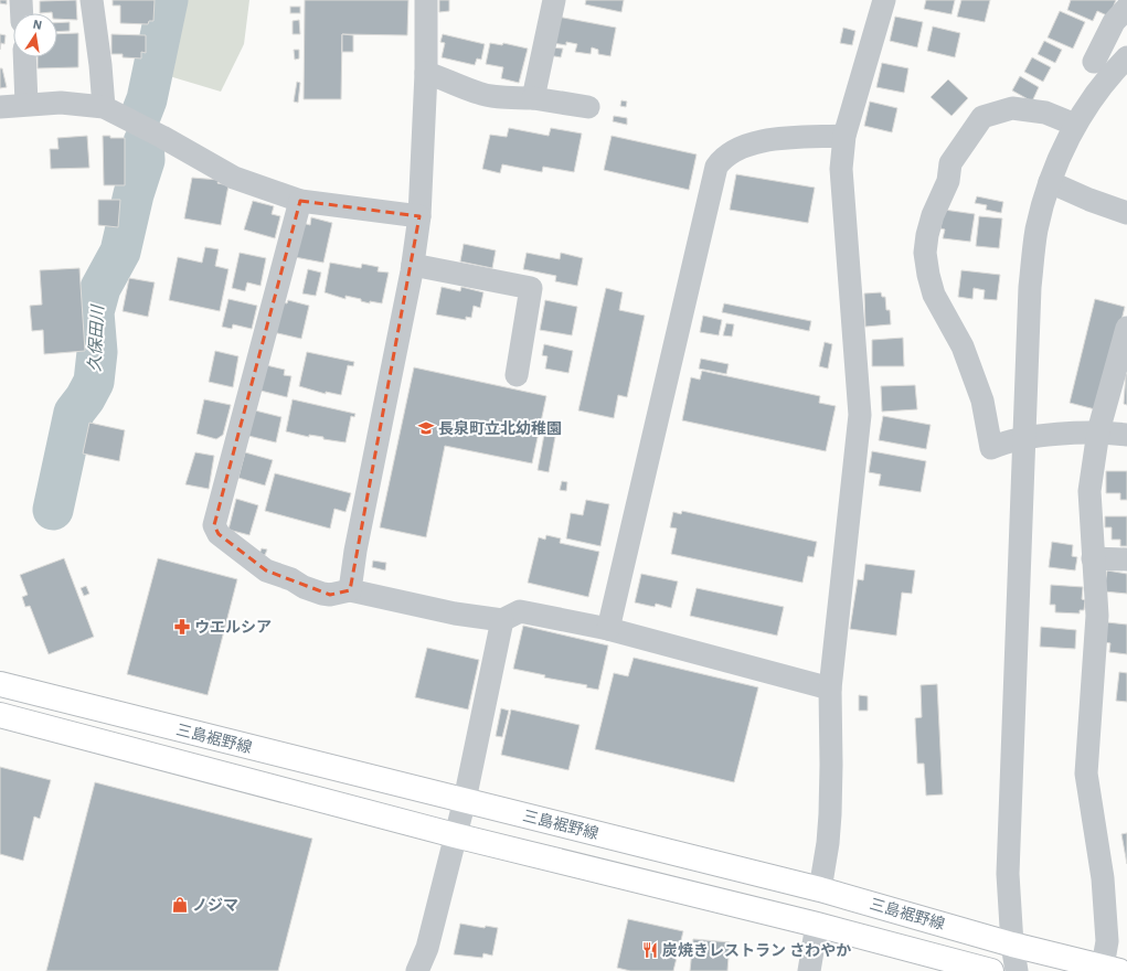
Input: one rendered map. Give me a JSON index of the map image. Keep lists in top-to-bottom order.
{
  "streets": {
    "main road": ["三島裾野線"]
  },
  "water": ["久保田川"],
  "places": {
    "school or university": ["長泉町立北幼稚園"],
    "pharmacy": ["ウエルシア"],
    "shop": ["ノジマ"],
    "restaurant": ["炭焼きレストラン さわやか"]
  },
  "north": "top"
}
